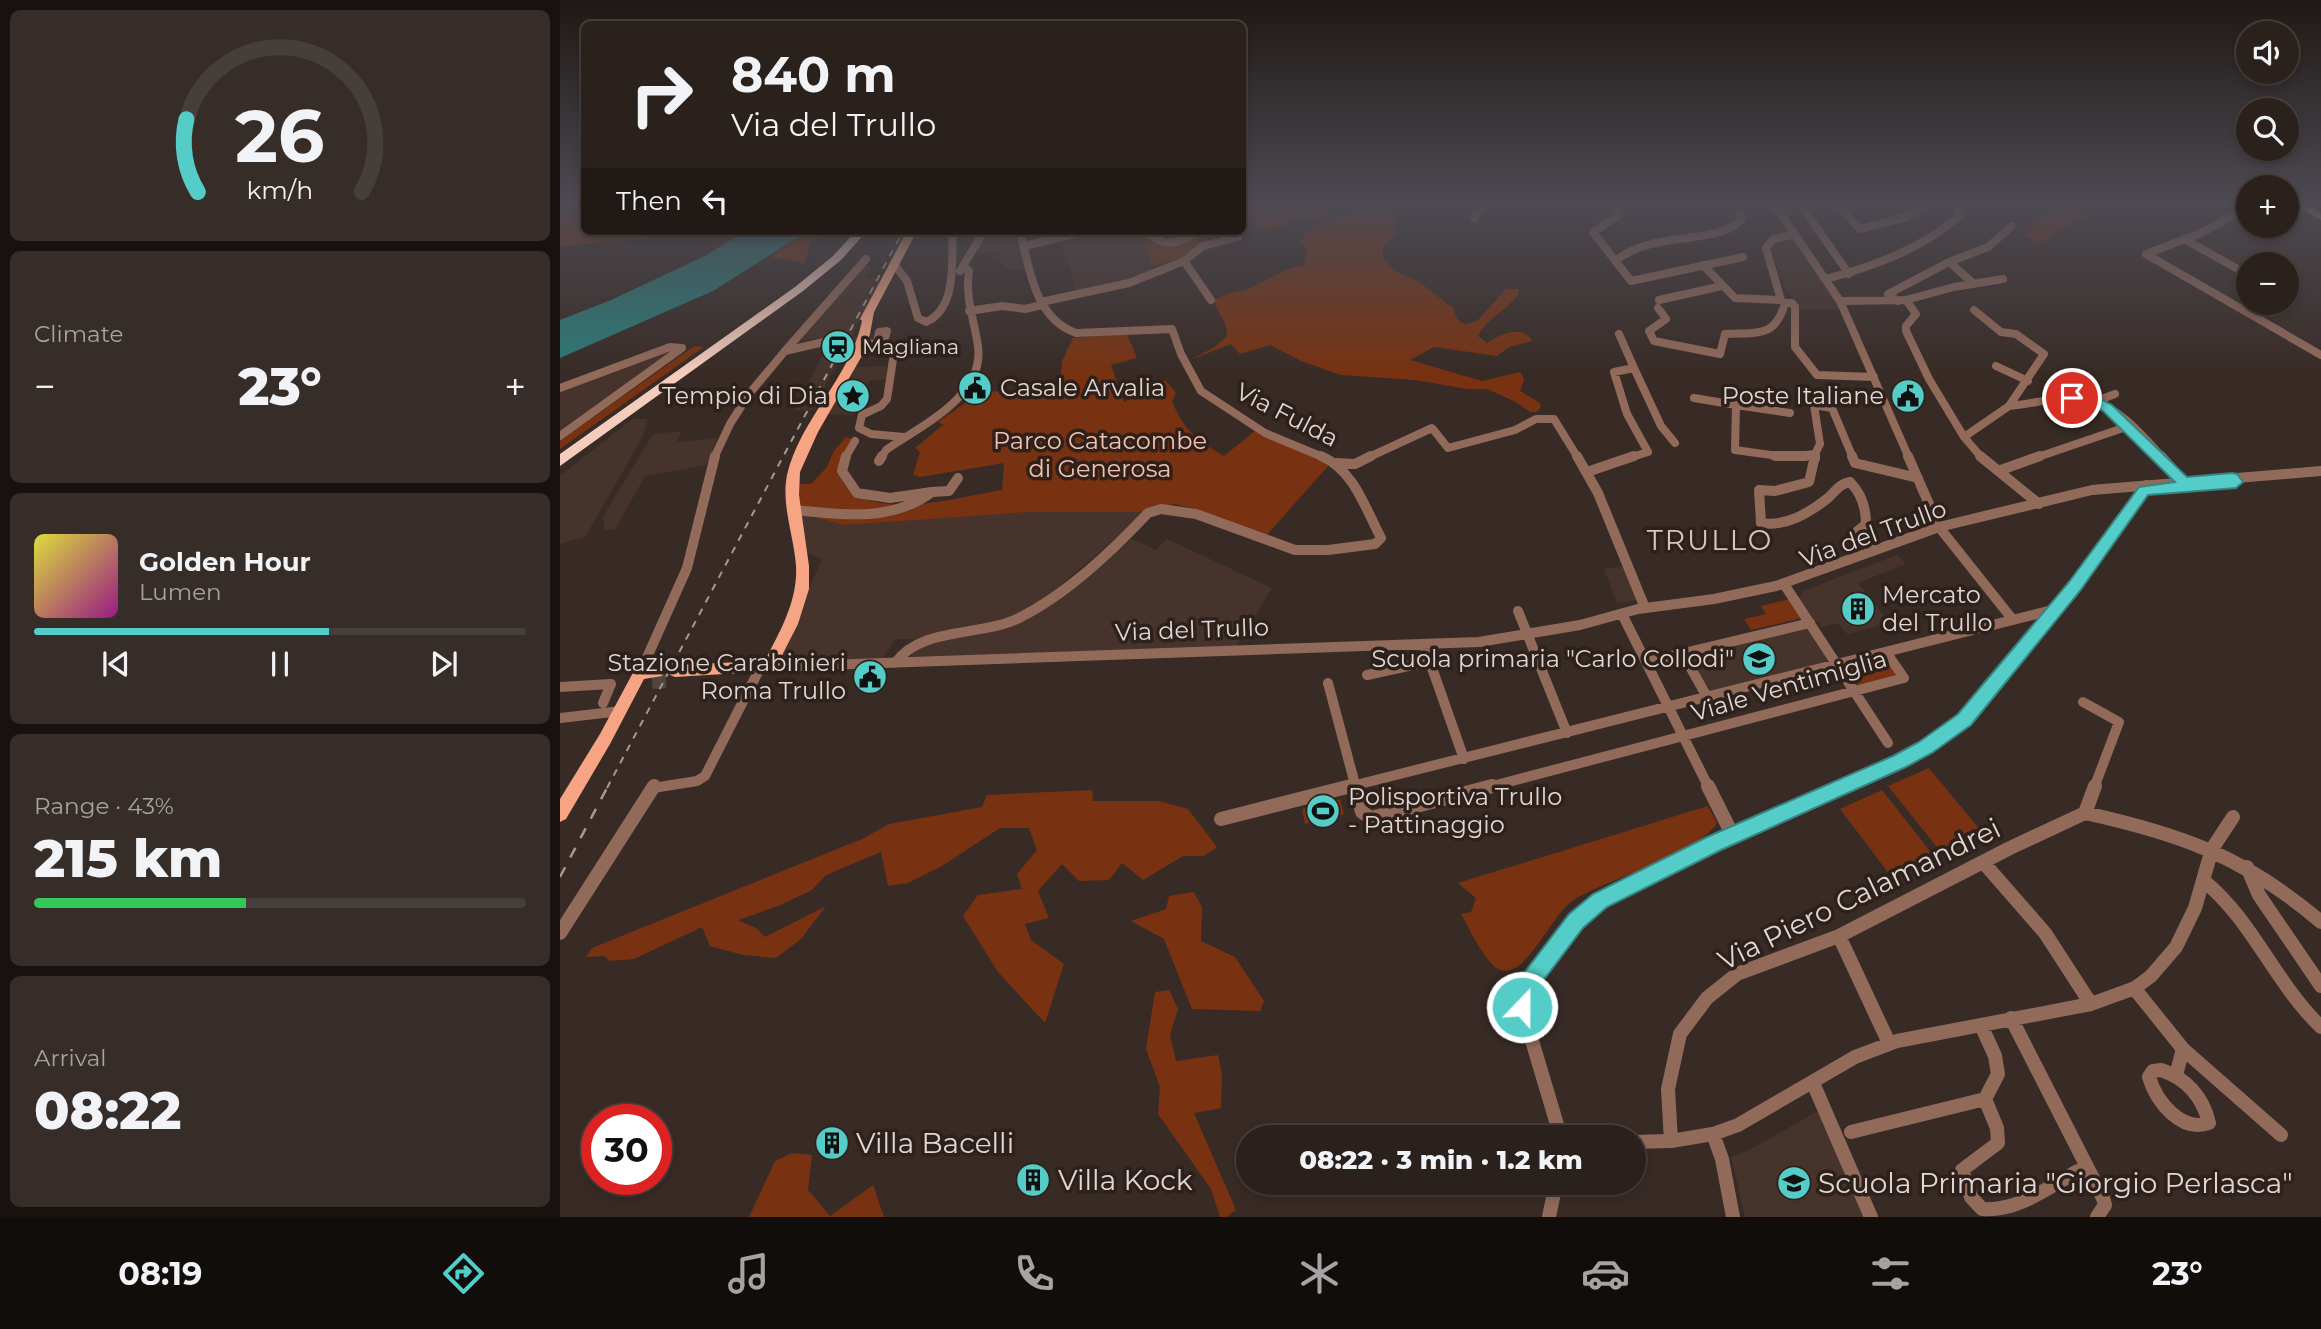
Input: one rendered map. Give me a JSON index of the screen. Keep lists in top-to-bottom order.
{
  "streets": {
    "main road": ["Via del Trullo"],
    "street": ["Via Fulda", "Viale Ventimiglia", "Via Piero Calamandrei"]
  },
  "crossings": [
    ["Via Fulda", "Via del Trullo"]
  ],
  "districts": ["TRULLO"],
  "parks": ["Parco Catacombe di Generosa"],
  "places": {
    "station": ["Magliana"],
    "public building": ["Casale Arvalia", "Poste Italiane", "Stazione Carabinieri Roma Trullo"],
    "place": ["Tempio di Dia"],
    "building": ["Mercato del Trullo", "Villa Bacelli", "Villa Kock"],
    "school or university": ["Scuola primaria \"Carlo Collodi\"", "Scuola Primaria \"Giorgio Perlasca\""],
    "sports": ["Polisportiva Trullo - Pattinaggio"]
  },
  "page": {
    "map_buttons": ["+", "−"],
    "turn": ["840 m", "Via del Trullo"],
    "then": "Then",
    "tile": [
      "Climate",
      ["Range · 43%", "215 km"],
      ["Arrival", "08:22"]
    ],
    "heat": ["−", "23°", "+"],
    "song": ["Golden Hour", "Lumen"],
    "limit": "30",
    "trip": "08:22 · 3 min · 1.2 km",
    "tabs": ["08:19", "23°"],
    "gauge": ["26", "km/h"]
  }
}
